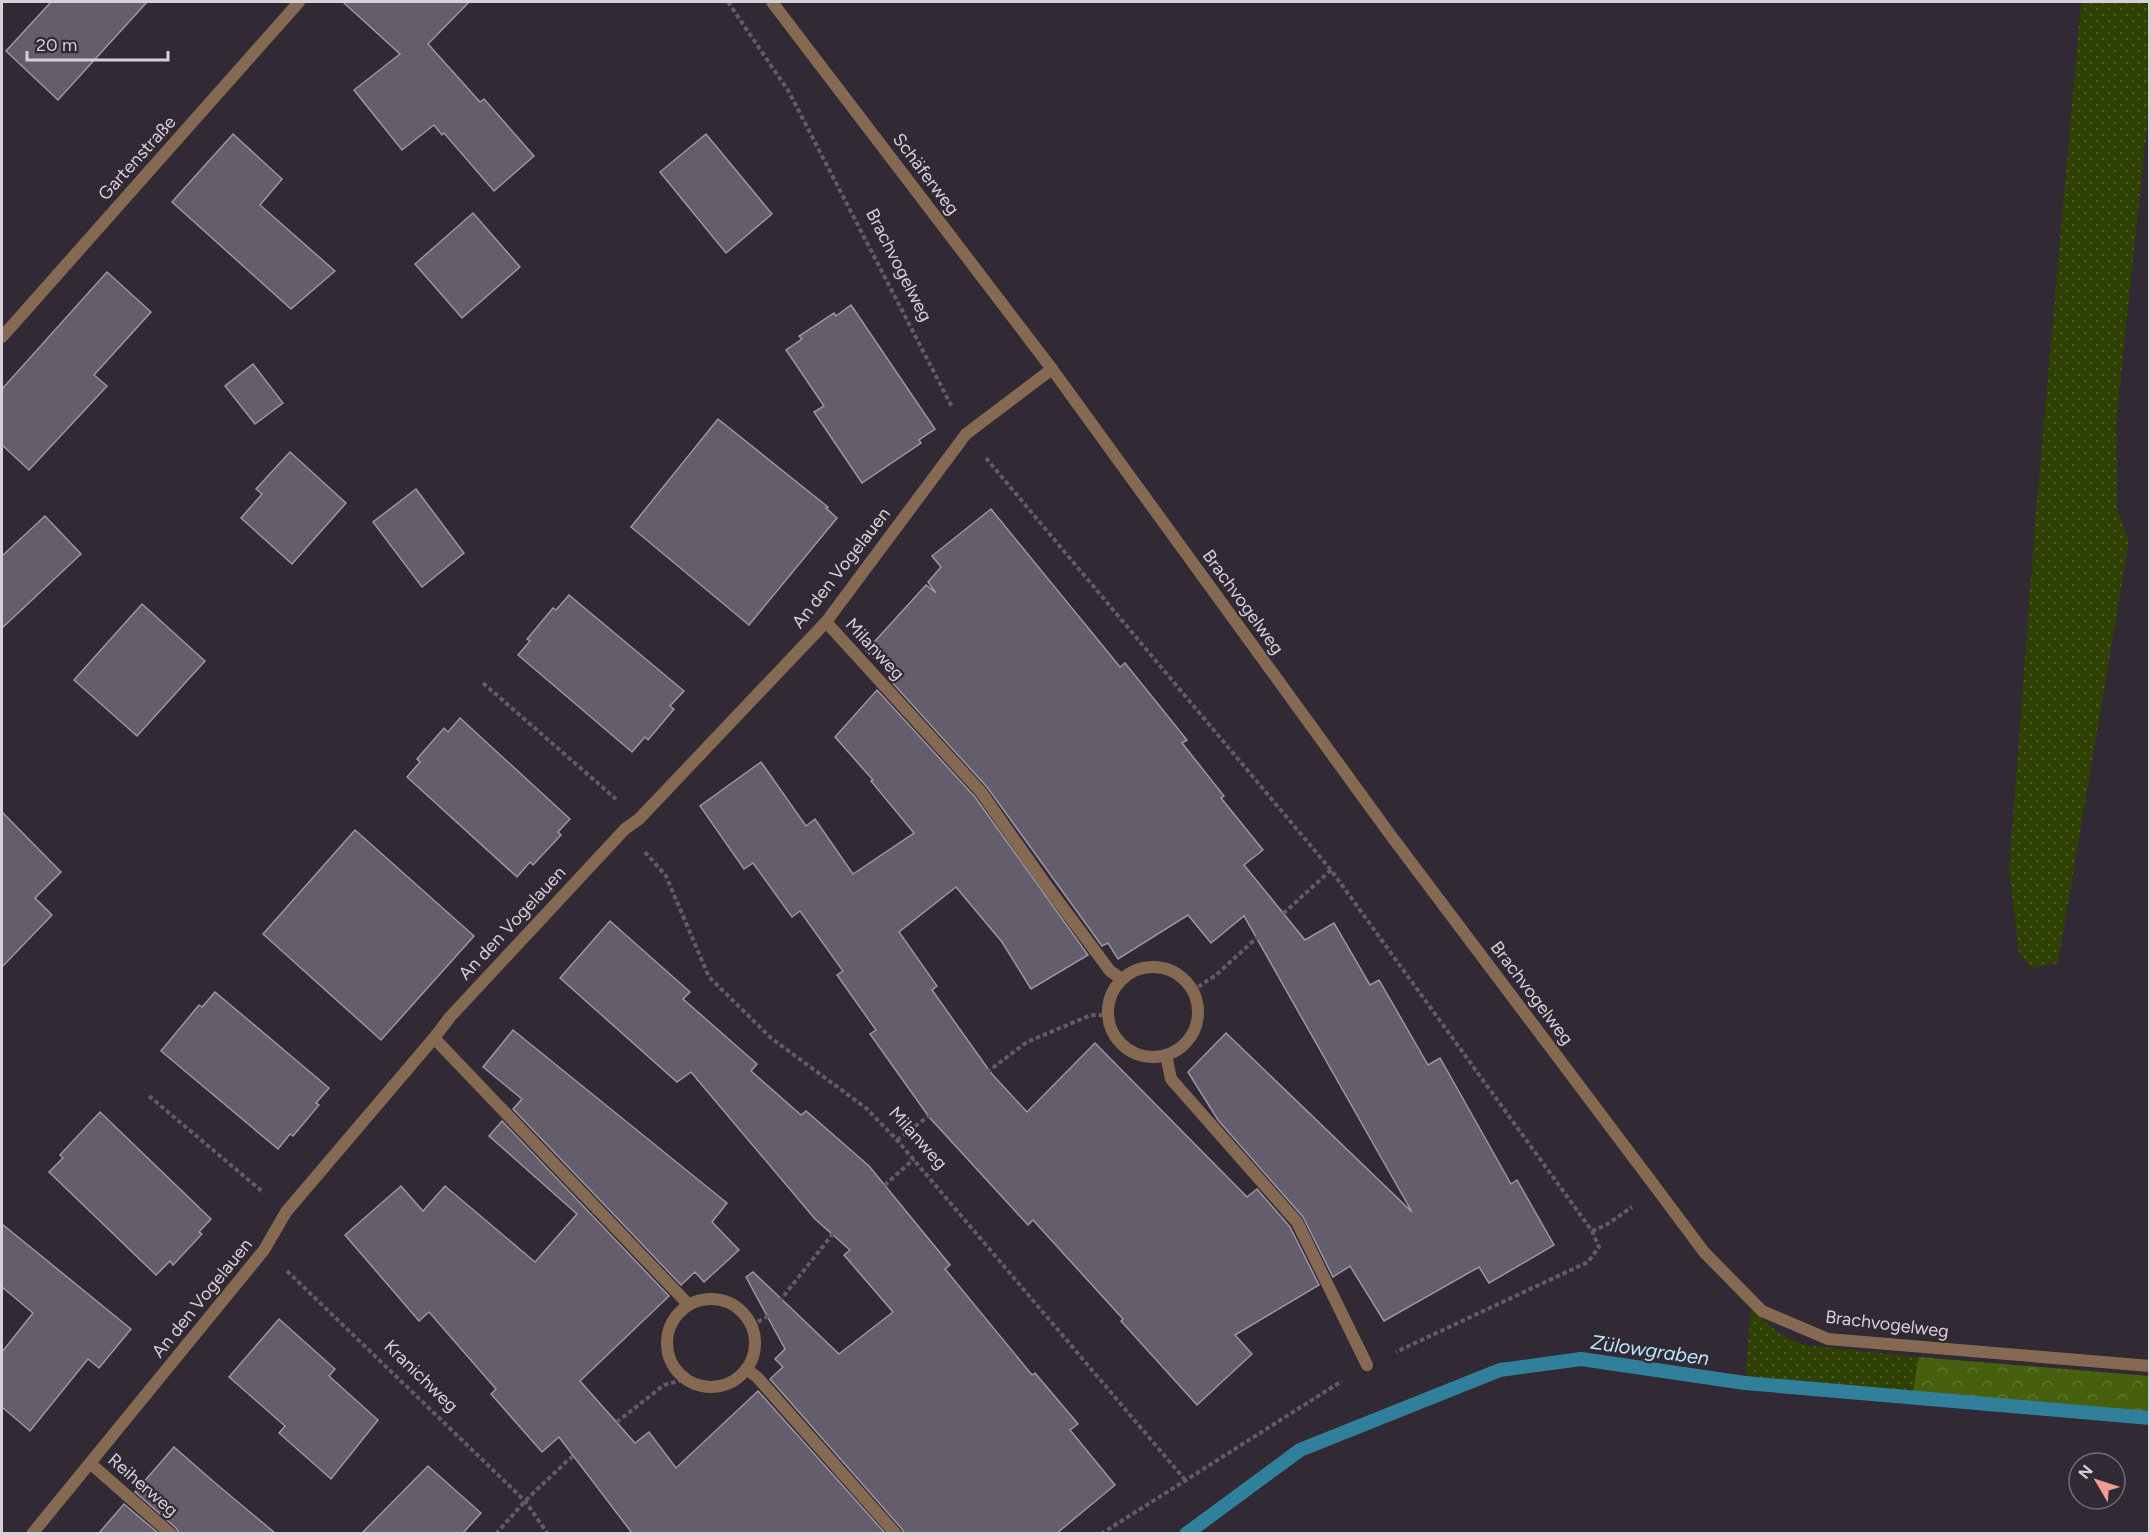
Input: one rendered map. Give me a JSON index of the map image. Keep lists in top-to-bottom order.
{
  "streets": {
    "street": [
      "Gartenstraße",
      "Schäferweg",
      "Brachvogelweg",
      "An den Vogelauen",
      "Milanweg",
      "Reiherweg"
    ],
    "path": ["Kranichweg"]
  },
  "crossings": [
    ["Schäferweg", "Brachvogelweg"],
    ["Schäferweg", "An den Vogelauen"],
    ["Brachvogelweg", "An den Vogelauen"],
    ["An den Vogelauen", "Milanweg"],
    ["An den Vogelauen", "Kranichweg"],
    ["An den Vogelauen", "Reiherweg"]
  ],
  "water": ["Zülowgraben"],
  "scale_bar": "20 m",
  "north": "top left"
}
